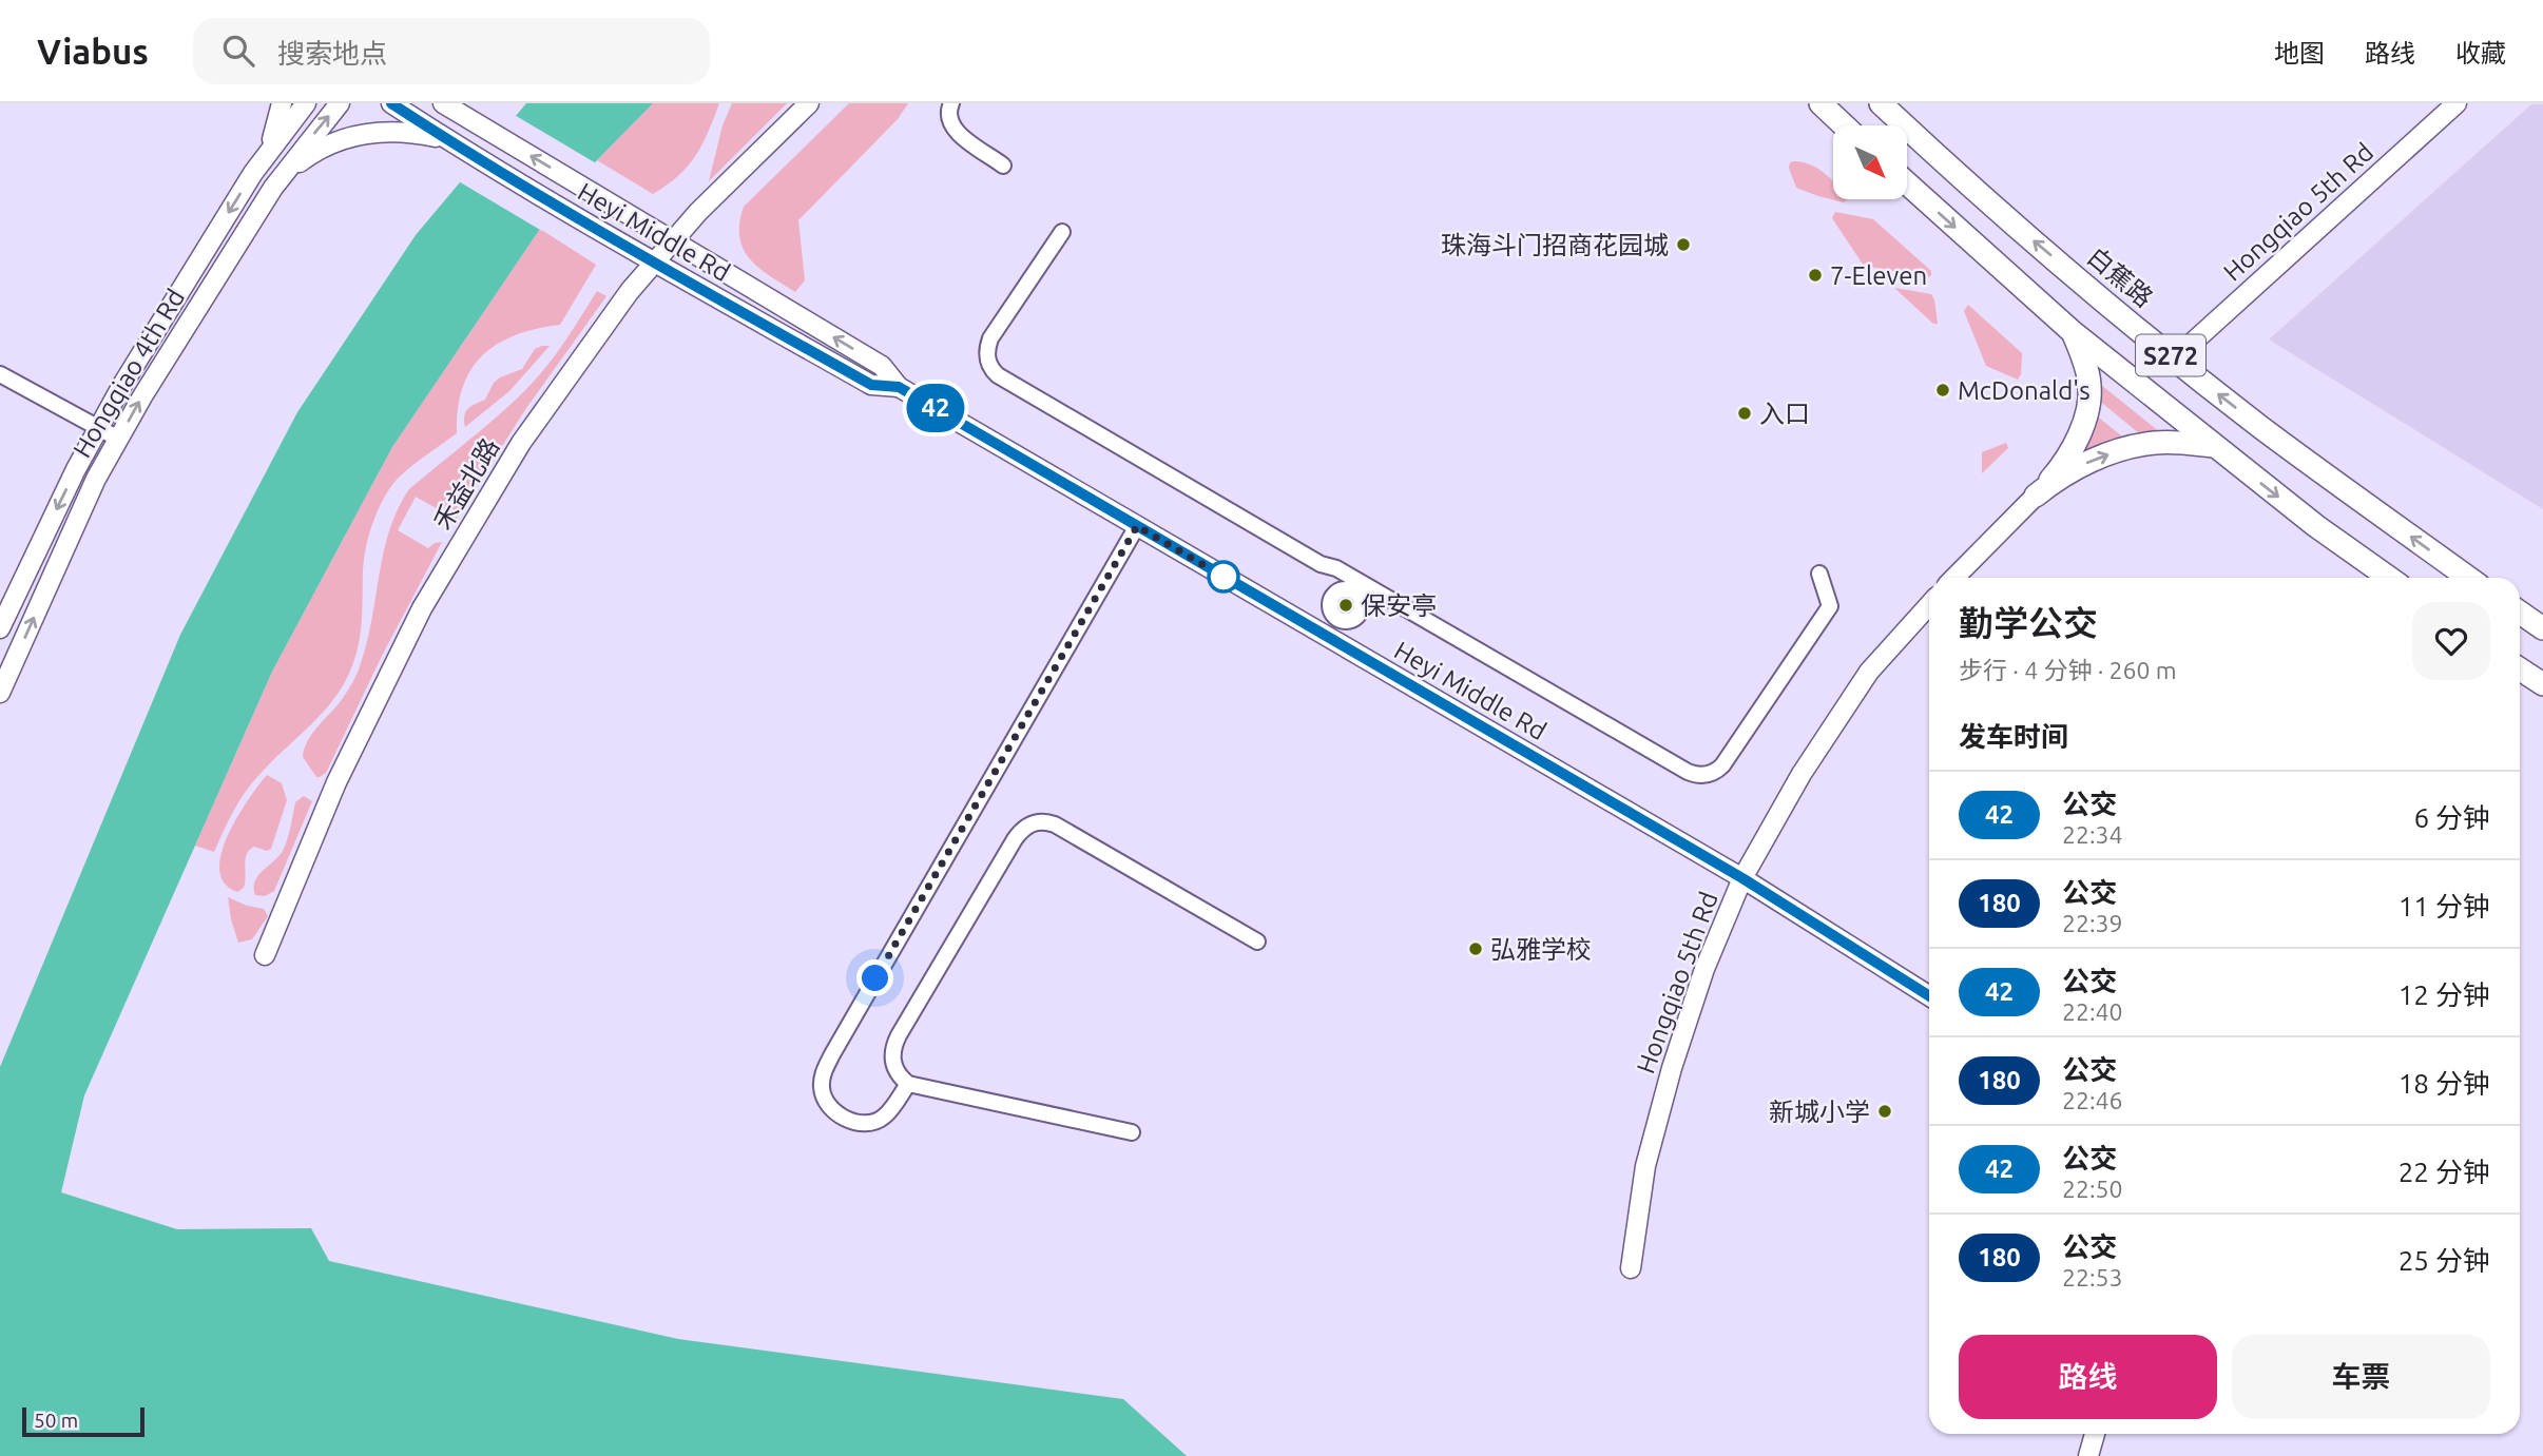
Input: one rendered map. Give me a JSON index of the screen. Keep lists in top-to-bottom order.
{
  "streets": {
    "main road": ["白蕉路", "S272"],
    "street": [
      "Hongqiao 5th Rd",
      "Heyi Middle Rd",
      "Hongqiao 4th Rd",
      "禾益北路"
    ]
  },
  "crossings": [
    ["Hongqiao 5th Rd", "Heyi Middle Rd"],
    ["Hongqiao 5th Rd", "白蕉路"],
    ["Heyi Middle Rd", "禾益北路"]
  ],
  "places": [
    "珠海斗门招商花园城",
    "7-Eleven",
    "McDonald's",
    "入口",
    "保安亭",
    "弘雅学校",
    "新城小学"
  ],
  "lines": ["bus line 42"],
  "scale_bar": "50 m",
  "north": "bottom right",
  "page": {
    "header": "Viabus",
    "search": "搜索地点",
    "nav": ["地图", "路线", "收藏"],
    "on_map": "42",
    "heading": [
      ["勤学公交", "步行 · 4 分钟 · 260 m"],
      "发车时间"
    ],
    "list": [
      {
        "mark": "42",
        "name": "公交",
        "note": "22:34",
        "value": "6 分钟"
      },
      {
        "mark": "180",
        "name": "公交",
        "note": "22:39",
        "value": "11 分钟"
      },
      {
        "mark": "42",
        "name": "公交",
        "note": "22:40",
        "value": "12 分钟"
      },
      {
        "mark": "180",
        "name": "公交",
        "note": "22:46",
        "value": "18 分钟"
      },
      {
        "mark": "42",
        "name": "公交",
        "note": "22:50",
        "value": "22 分钟"
      },
      {
        "mark": "180",
        "name": "公交",
        "note": "22:53",
        "value": "25 分钟"
      }
    ],
    "buttons": ["路线", "车票"],
    "scale": "50 m"
  }
}
